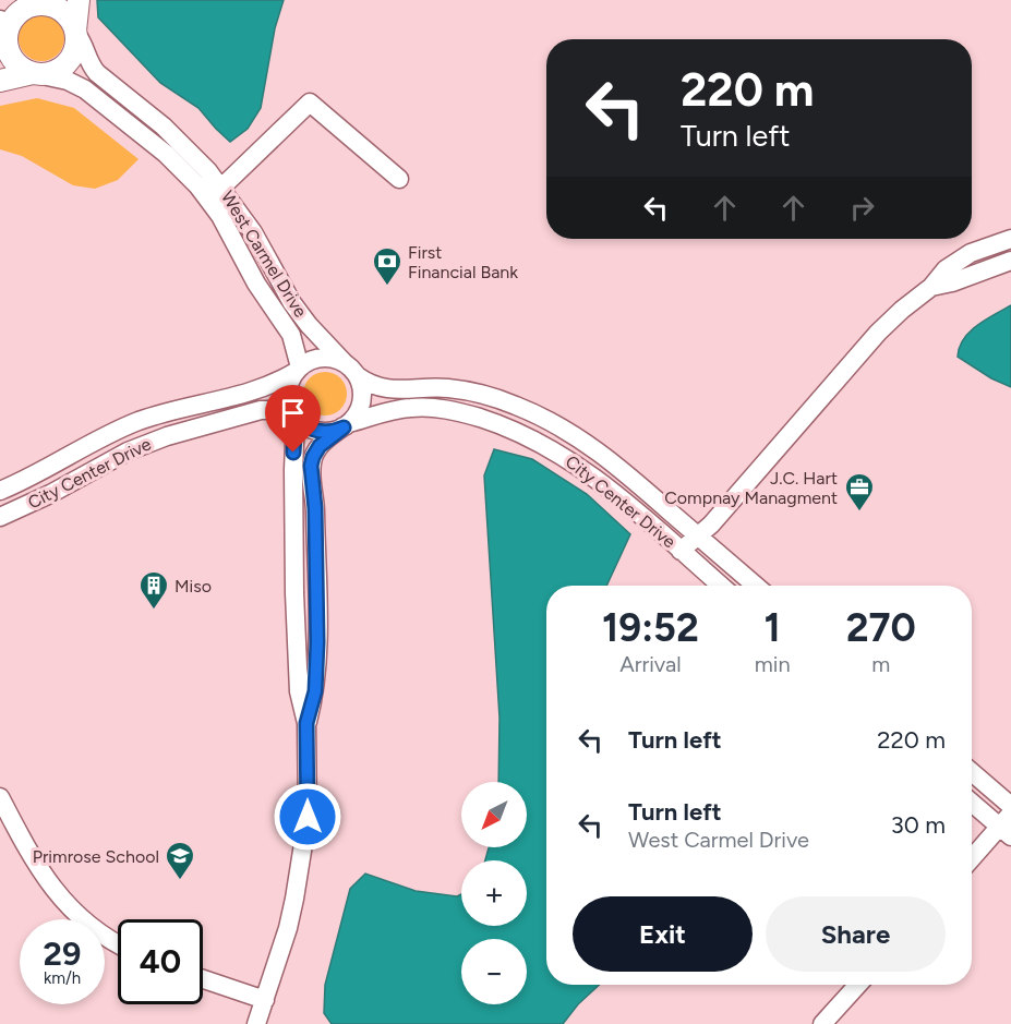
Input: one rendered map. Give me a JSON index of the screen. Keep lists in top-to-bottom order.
{
  "streets": {
    "street": ["West Carmel Drive", "City Center Drive"]
  },
  "crossings": [
    ["West Carmel Drive", "City Center Drive"]
  ],
  "places": {
    "bank": ["First Financial Bank"],
    "office": ["J.C. Hart Compnay Managment"],
    "building": ["Miso"],
    "school or university": ["Primrose School"]
  },
  "north": "bottom left",
  "page": {
    "turn": ["220 m", "Turn left"],
    "eta": [
      "19:52",
      "Arrival",
      "1",
      "min",
      "270",
      "m"
    ],
    "list": [
      {
        "name": "Turn left",
        "value": "220 m"
      },
      {
        "name": "Turn left",
        "note": "West Carmel Drive",
        "value": "30 m"
      }
    ],
    "map_buttons": ["+", "−"],
    "buttons": ["Exit", "Share"],
    "speed": "29 km/h",
    "limit": "40"
  }
}
